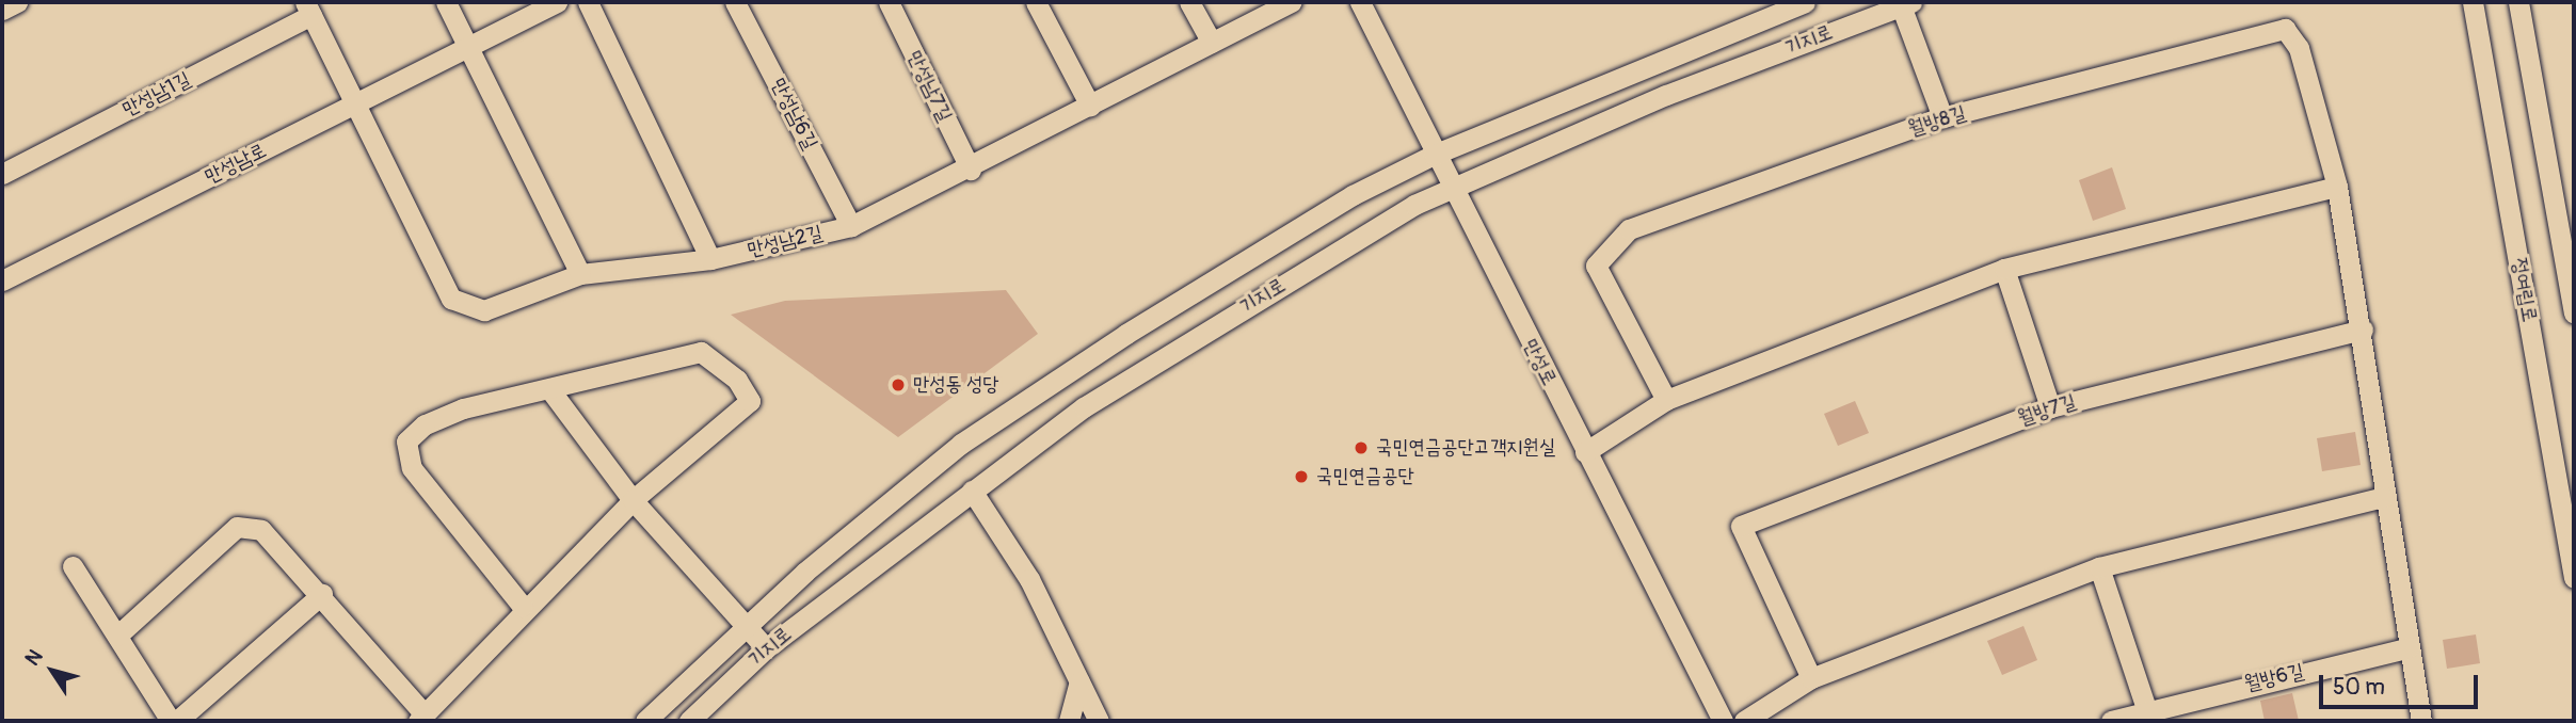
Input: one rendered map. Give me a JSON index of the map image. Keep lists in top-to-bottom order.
{
  "streets": {
    "street": [
      "기지로",
      "만성남7길",
      "만성남1길",
      "만성남6길",
      "월방8길",
      "만성남로",
      "만성남2길",
      "정여립로",
      "만성로",
      "월방7길",
      "월방6길"
    ]
  },
  "crossings": [
    ["기지로", "만성로"],
    ["만성남7길", "만성남2길"],
    ["만성남1길", "만성남2길"],
    ["만성남6길", "만성남2길"],
    ["월방8길", "월방7길"],
    ["만성남로", "만성남2길"]
  ],
  "places": ["만성동 성당", "국민연금공단고객지원실", "국민연금공단"],
  "scale_bar": "50 m",
  "north": "top left"
}
